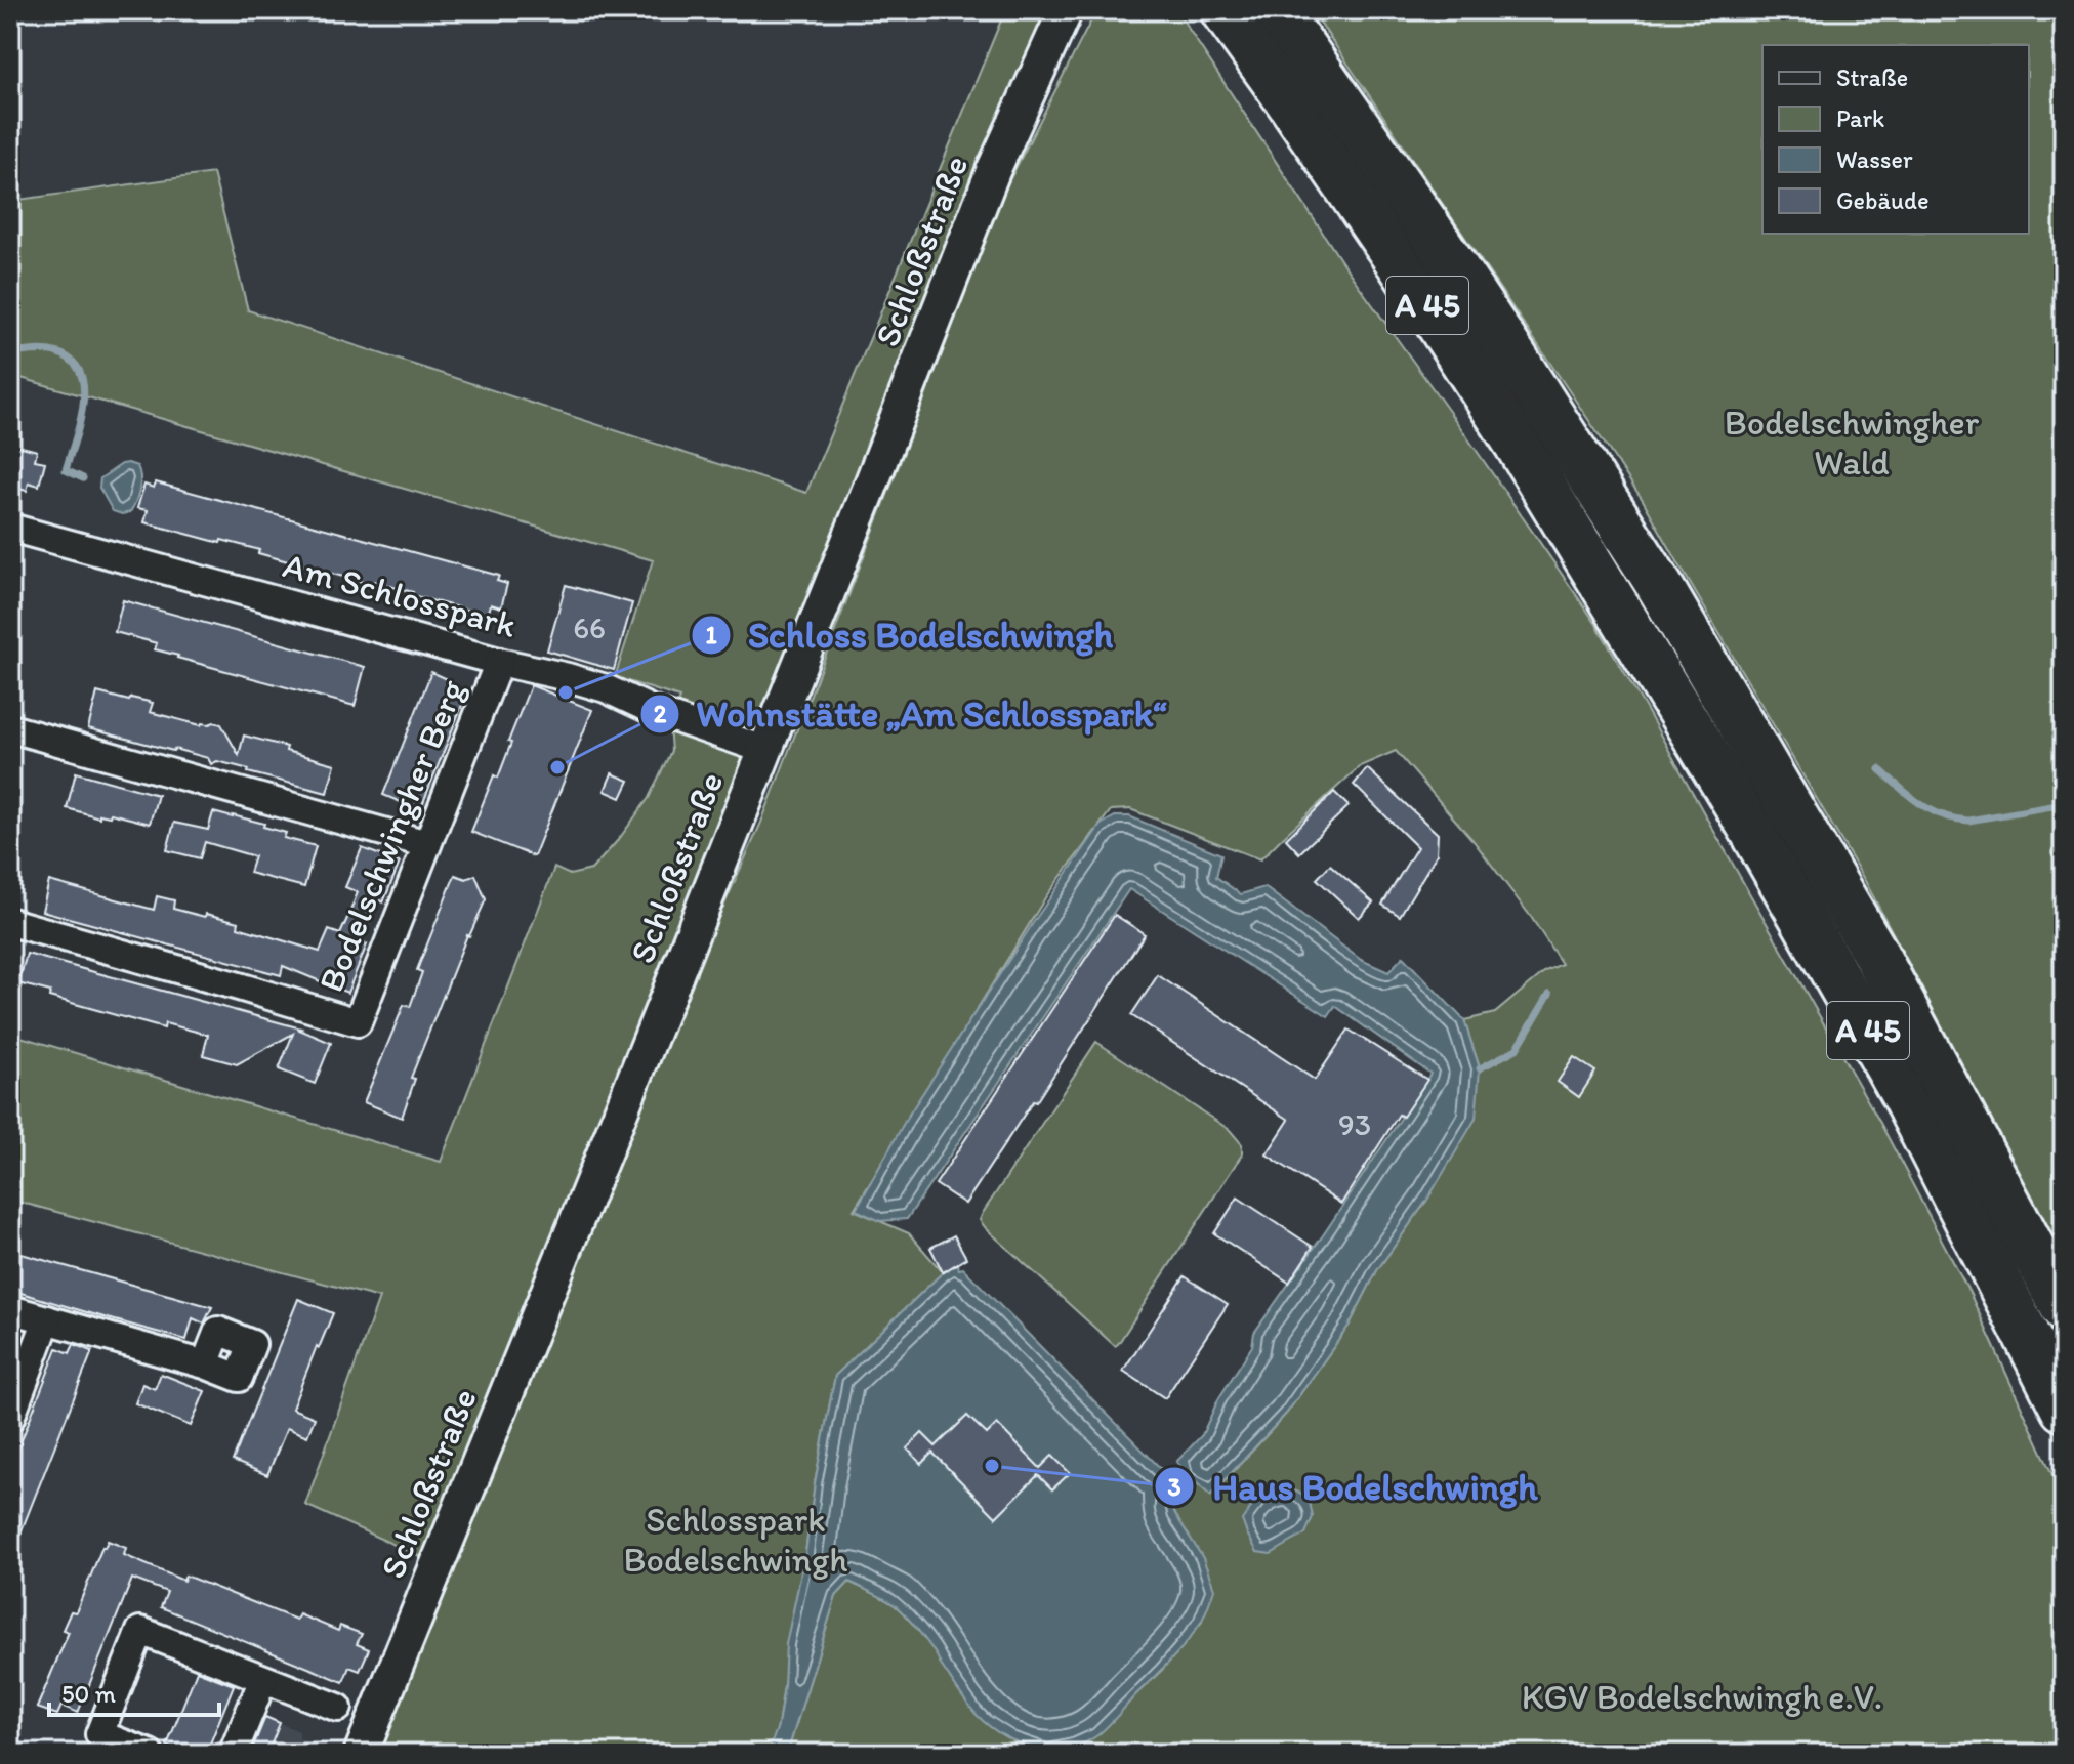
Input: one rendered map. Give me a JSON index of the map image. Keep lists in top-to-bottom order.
{
  "streets": {
    "highway": ["A 45"],
    "street": ["Schloßstraße", "Am Schlosspark", "Bodelschwingher Berg"]
  },
  "crossings": [
    ["Schloßstraße", "Am Schlosspark"],
    ["Am Schlosspark", "Bodelschwingher Berg"]
  ],
  "parks": ["Bodelschwingher Wald", "Schlosspark Bodelschwingh", "KGV Bodelschwingh e.V."],
  "places": ["Schloss Bodelschwingh", "Wohnstätte „Am Schlosspark“", "Haus Bodelschwingh"],
  "house_numbers": ["66", "93"],
  "legend": [
    "Straße",
    "Park",
    "Wasser",
    "Gebäude"
  ],
  "scale_bar": "50 m"
}
